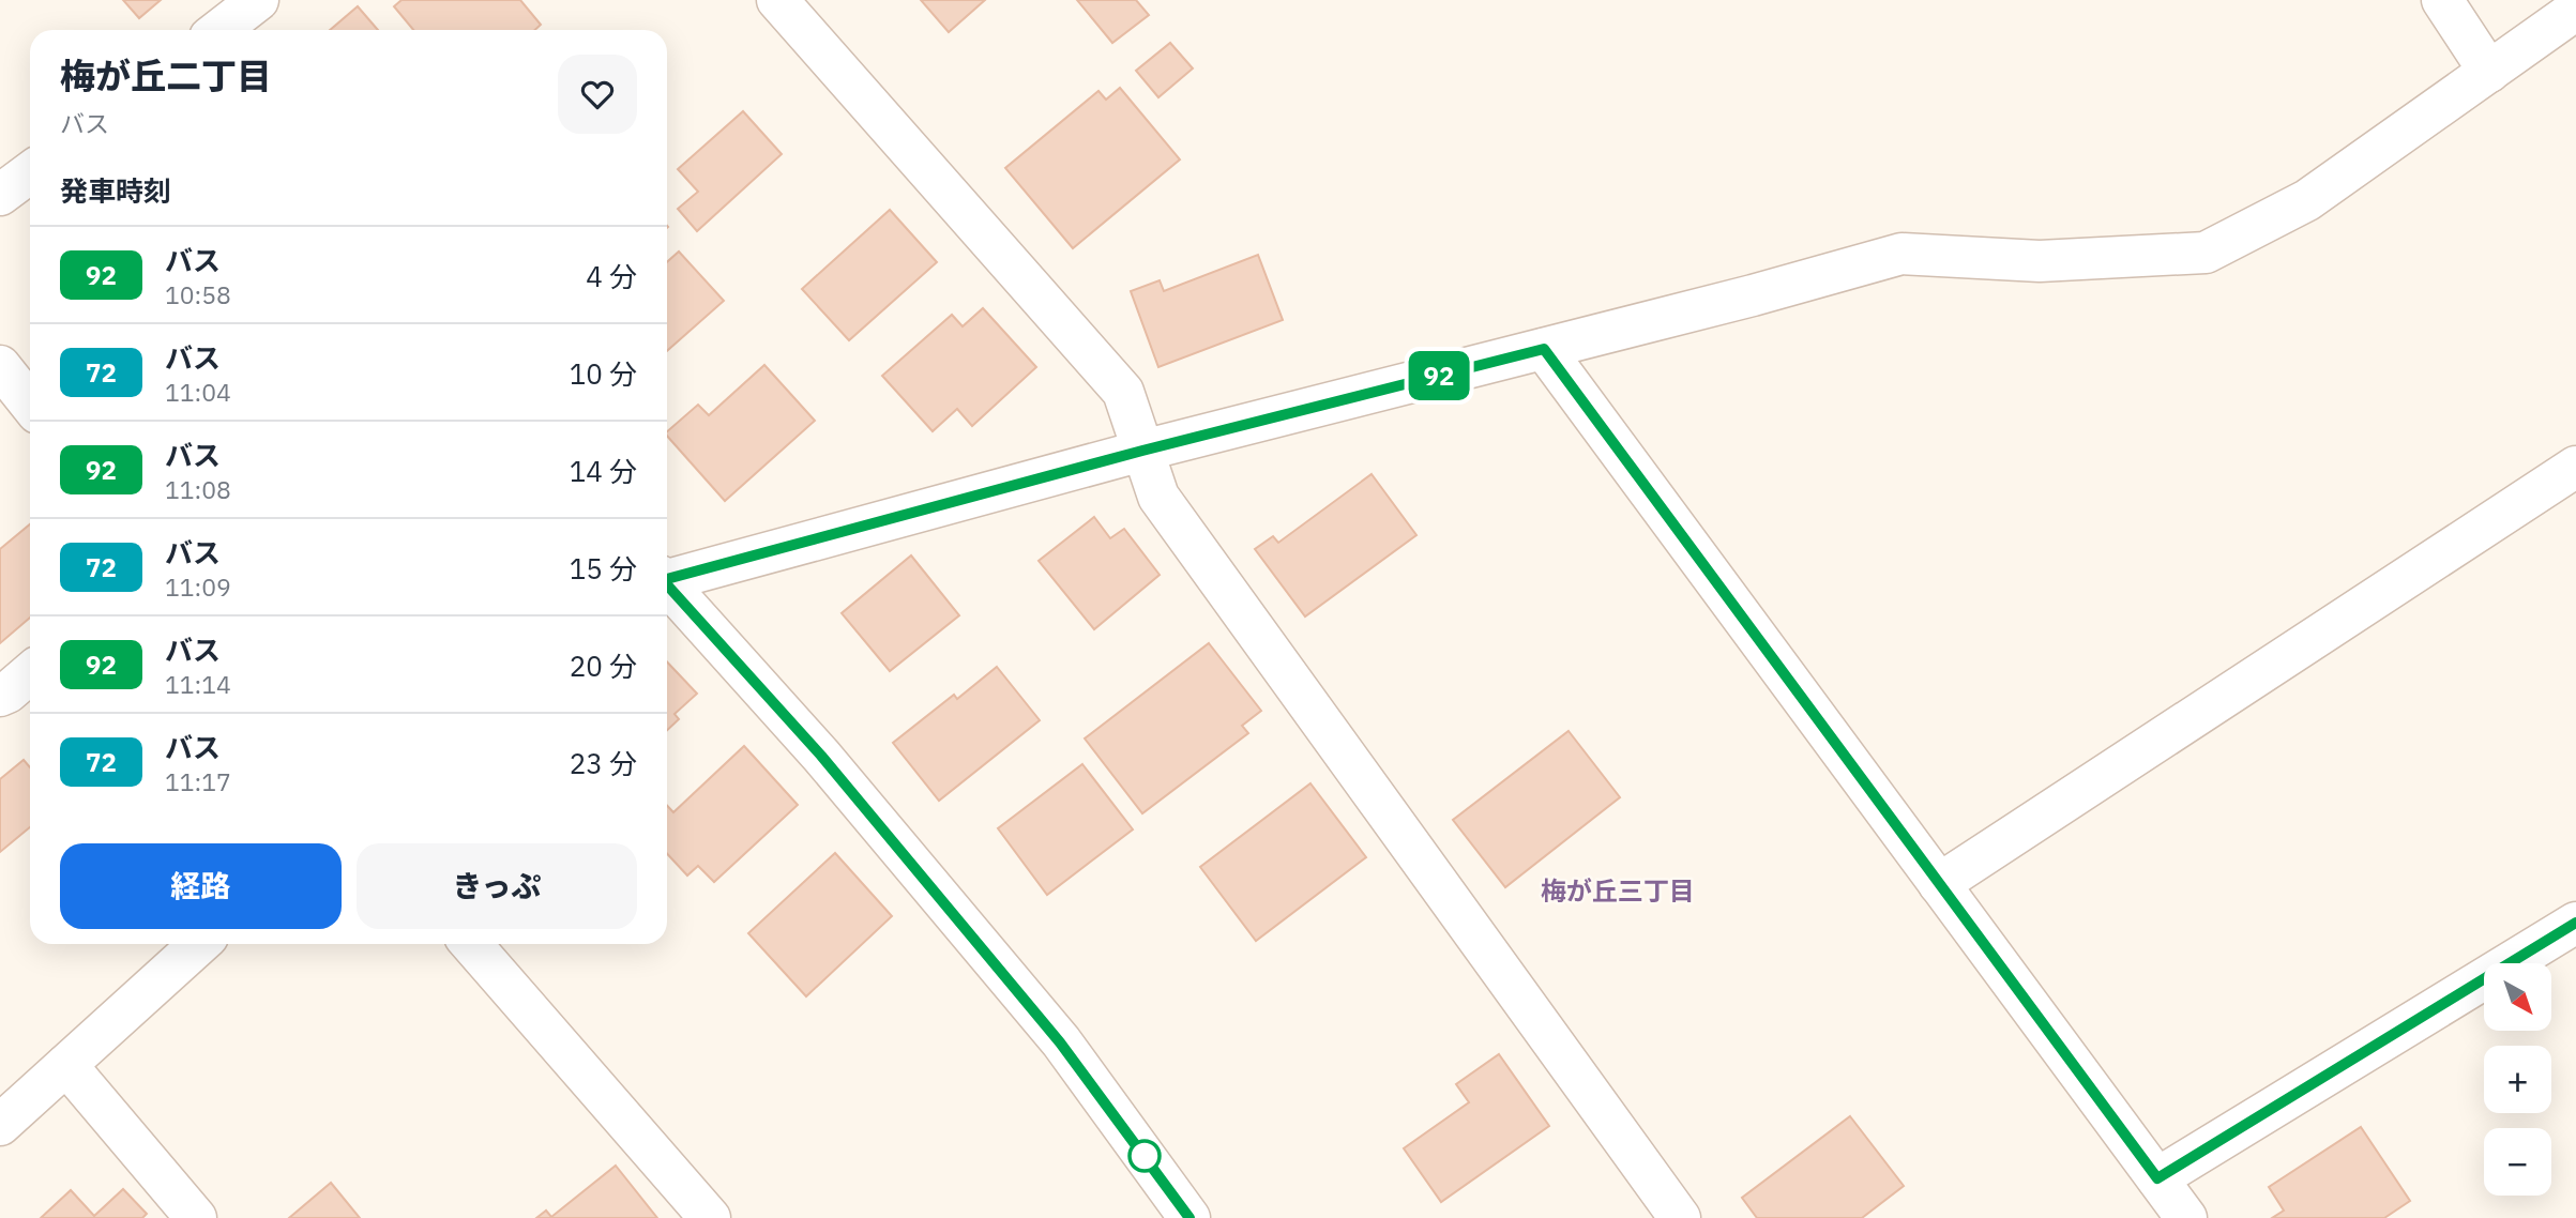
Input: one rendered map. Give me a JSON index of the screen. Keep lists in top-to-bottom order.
{
  "districts": ["梅が丘三丁目"],
  "lines": ["bus line 92"],
  "north": "bottom right",
  "page": {
    "on_map": "92",
    "heading": [
      ["梅が丘二丁目", "バス"],
      "発車時刻"
    ],
    "list": [
      {
        "mark": "92",
        "name": "バス",
        "note": "10:58",
        "value": "4 分"
      },
      {
        "mark": "72",
        "name": "バス",
        "note": "11:04",
        "value": "10 分"
      },
      {
        "mark": "92",
        "name": "バス",
        "note": "11:08",
        "value": "14 分"
      },
      {
        "mark": "72",
        "name": "バス",
        "note": "11:09",
        "value": "15 分"
      },
      {
        "mark": "92",
        "name": "バス",
        "note": "11:14",
        "value": "20 分"
      },
      {
        "mark": "72",
        "name": "バス",
        "note": "11:17",
        "value": "23 分"
      }
    ],
    "buttons": ["経路", "きっぷ"],
    "map_buttons": ["+", "−"]
  }
}
